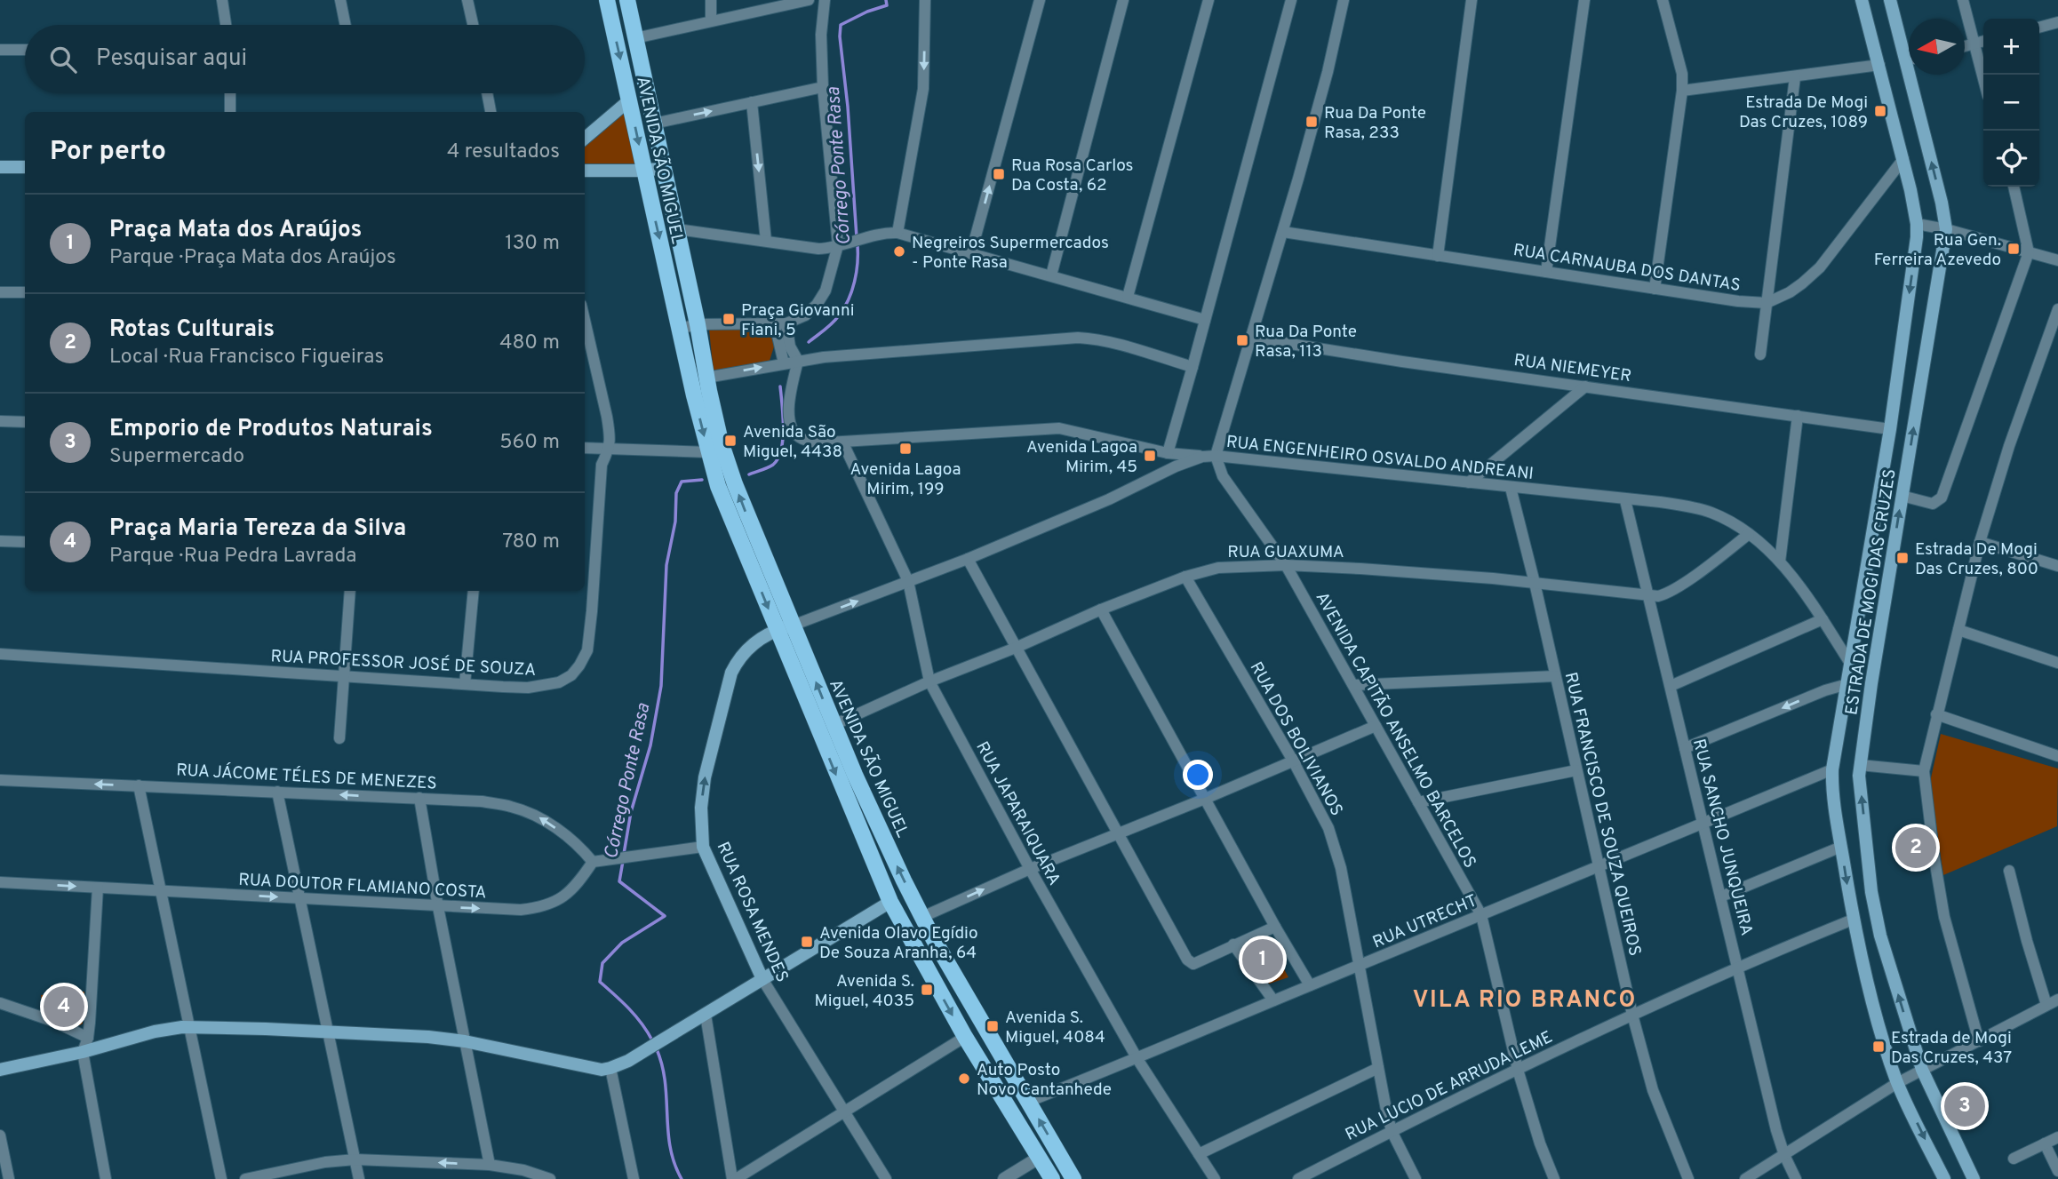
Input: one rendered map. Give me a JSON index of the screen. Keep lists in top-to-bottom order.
{
  "streets": {
    "main road": ["AVENIDA SÃO MIGUEL", "ESTRADA DE MOGI DAS CRUZES", "RUA ROSA MENDES"],
    "street": [
      "RUA CARNAUBA DOS DANTAS",
      "RUA NIEMEYER",
      "RUA ENGENHEIRO OSVALDO ANDREANI",
      "RUA GUAXUMA",
      "RUA PROFESSOR JOSÉ DE SOUZA",
      "AVENIDA CAPITÃO ANSELMO BARCELOS",
      "RUA DOS BOLIVIANOS",
      "RUA JÁCOME TÉLES DE MENEZES",
      "RUA JAPARAIQUARA",
      "RUA FRANCISCO DE SOUZA QUEIROS",
      "RUA SANCHO JUNQUEIRA",
      "RUA DOUTOR FLAMIANO COSTA",
      "RUA UTRECHT",
      "RUA LUCIO DE ARRUDA LEME"
    ]
  },
  "crossings": [
    ["AVENIDA SÃO MIGUEL", "RUA ENGENHEIRO OSVALDO ANDREANI"],
    ["AVENIDA SÃO MIGUEL", "RUA GUAXUMA"],
    ["AVENIDA SÃO MIGUEL", "RUA ROSA MENDES"],
    ["AVENIDA SÃO MIGUEL", "RUA UTRECHT"],
    ["RUA NIEMEYER", "ESTRADA DE MOGI DAS CRUZES"],
    ["RUA ENGENHEIRO OSVALDO ANDREANI", "RUA GUAXUMA"],
    ["RUA ENGENHEIRO OSVALDO ANDREANI", "ESTRADA DE MOGI DAS CRUZES"],
    ["RUA ENGENHEIRO OSVALDO ANDREANI", "AVENIDA CAPITÃO ANSELMO BARCELOS"],
    ["RUA ENGENHEIRO OSVALDO ANDREANI", "RUA JAPARAIQUARA"],
    ["RUA ENGENHEIRO OSVALDO ANDREANI", "RUA FRANCISCO DE SOUZA QUEIROS"],
    ["RUA ENGENHEIRO OSVALDO ANDREANI", "RUA SANCHO JUNQUEIRA"],
    ["RUA ENGENHEIRO OSVALDO ANDREANI", "RUA ROSA MENDES"],
    ["RUA GUAXUMA", "AVENIDA CAPITÃO ANSELMO BARCELOS"],
    ["RUA GUAXUMA", "RUA DOS BOLIVIANOS"],
    ["RUA GUAXUMA", "RUA JAPARAIQUARA"],
    ["RUA GUAXUMA", "RUA FRANCISCO DE SOUZA QUEIROS"],
    ["RUA GUAXUMA", "RUA SANCHO JUNQUEIRA"],
    ["ESTRADA DE MOGI DAS CRUZES", "RUA UTRECHT"],
    ["ESTRADA DE MOGI DAS CRUZES", "RUA LUCIO DE ARRUDA LEME"],
    ["AVENIDA CAPITÃO ANSELMO BARCELOS", "RUA UTRECHT"],
    ["AVENIDA CAPITÃO ANSELMO BARCELOS", "RUA LUCIO DE ARRUDA LEME"],
    ["RUA DOS BOLIVIANOS", "RUA UTRECHT"],
    ["RUA DOS BOLIVIANOS", "RUA LUCIO DE ARRUDA LEME"],
    ["RUA JÁCOME TÉLES DE MENEZES", "RUA DOUTOR FLAMIANO COSTA"],
    ["RUA JAPARAIQUARA", "RUA UTRECHT"],
    ["RUA FRANCISCO DE SOUZA QUEIROS", "RUA UTRECHT"],
    ["RUA FRANCISCO DE SOUZA QUEIROS", "RUA LUCIO DE ARRUDA LEME"],
    ["RUA SANCHO JUNQUEIRA", "RUA UTRECHT"],
    ["RUA SANCHO JUNQUEIRA", "RUA LUCIO DE ARRUDA LEME"]
  ],
  "one_way": ["RUA JÁCOME TÉLES DE MENEZES", "RUA DOUTOR FLAMIANO COSTA", "RUA ROSA MENDES"],
  "districts": ["VILA RIO BRANCO"],
  "water": ["Córrego Ponte Rasa"],
  "places": {
    "transit": [
      "Estrada De Mogi Das Cruzes, 1089",
      "Rua Da Ponte Rasa, 233",
      "Rua Rosa Carlos Da Costa, 62",
      "Rua Gen. Ferreira Azevedo",
      "Praça Giovanni Fiani, 5",
      "Rua Da Ponte Rasa, 113",
      "Avenida São Miguel, 4438",
      "Avenida Lagoa Mirim, 199",
      "Avenida Lagoa Mirim, 45",
      "Estrada De Mogi Das Cruzes, 800",
      "Avenida Olavo Egídio De Souza Aranha, 64",
      "Avenida S. Miguel, 4035",
      "Avenida S. Miguel, 4084",
      "Estrada de Mogi Das Cruzes, 437"
    ],
    "other": ["Negreiros Supermercados - Ponte Rasa", "Auto Posto Novo Cantanhede"]
  },
  "north": "left",
  "page": {
    "map_buttons": ["+", "−"],
    "search": "Pesquisar aqui",
    "heading": ["Por perto", "4 resultados"],
    "list": [
      {
        "mark": "1",
        "name": "Praça Mata dos Araújos",
        "note": "Parque · Praça Mata dos Araújos",
        "value": "130 m"
      },
      {
        "mark": "2",
        "name": "Rotas Culturais",
        "note": "Local · Rua Francisco Figueiras",
        "value": "480 m"
      },
      {
        "mark": "3",
        "name": "Emporio de Produtos Naturais",
        "note": "Supermercado",
        "value": "560 m"
      },
      {
        "mark": "4",
        "name": "Praça Maria Tereza da Silva",
        "note": "Parque · Rua Pedra Lavrada",
        "value": "780 m"
      }
    ],
    "pins": [
      "2",
      "1",
      "4",
      "3"
    ]
  }
}
